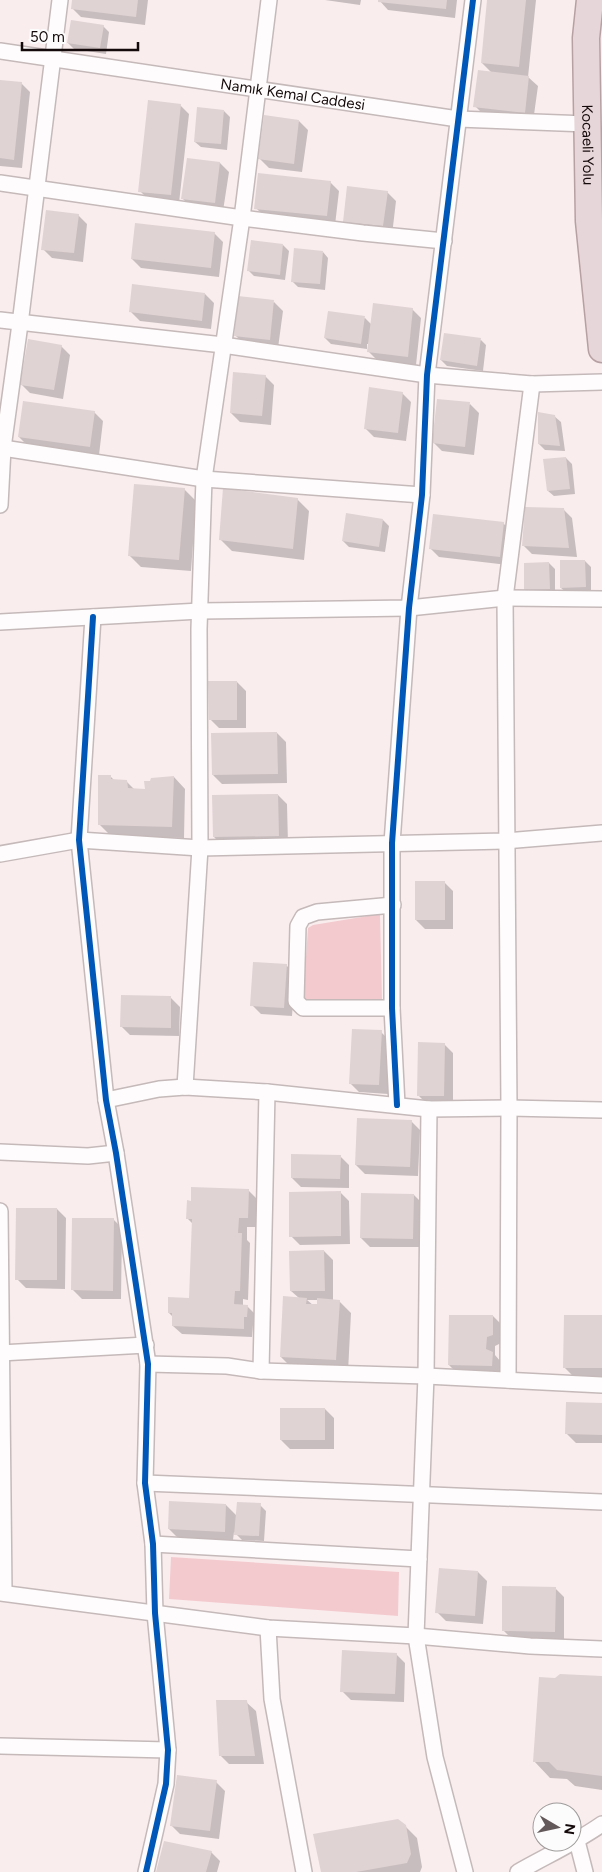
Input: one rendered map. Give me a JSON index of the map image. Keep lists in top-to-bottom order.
{
  "streets": {
    "highway": ["Kocaeli̇ Yolu"],
    "street": ["Namık Kemal Caddesi"]
  },
  "crossings": [
    ["Namık Kemal Caddesi", "Kocaeli̇ Yolu"]
  ],
  "scale_bar": "50 m",
  "north": "right"
}
